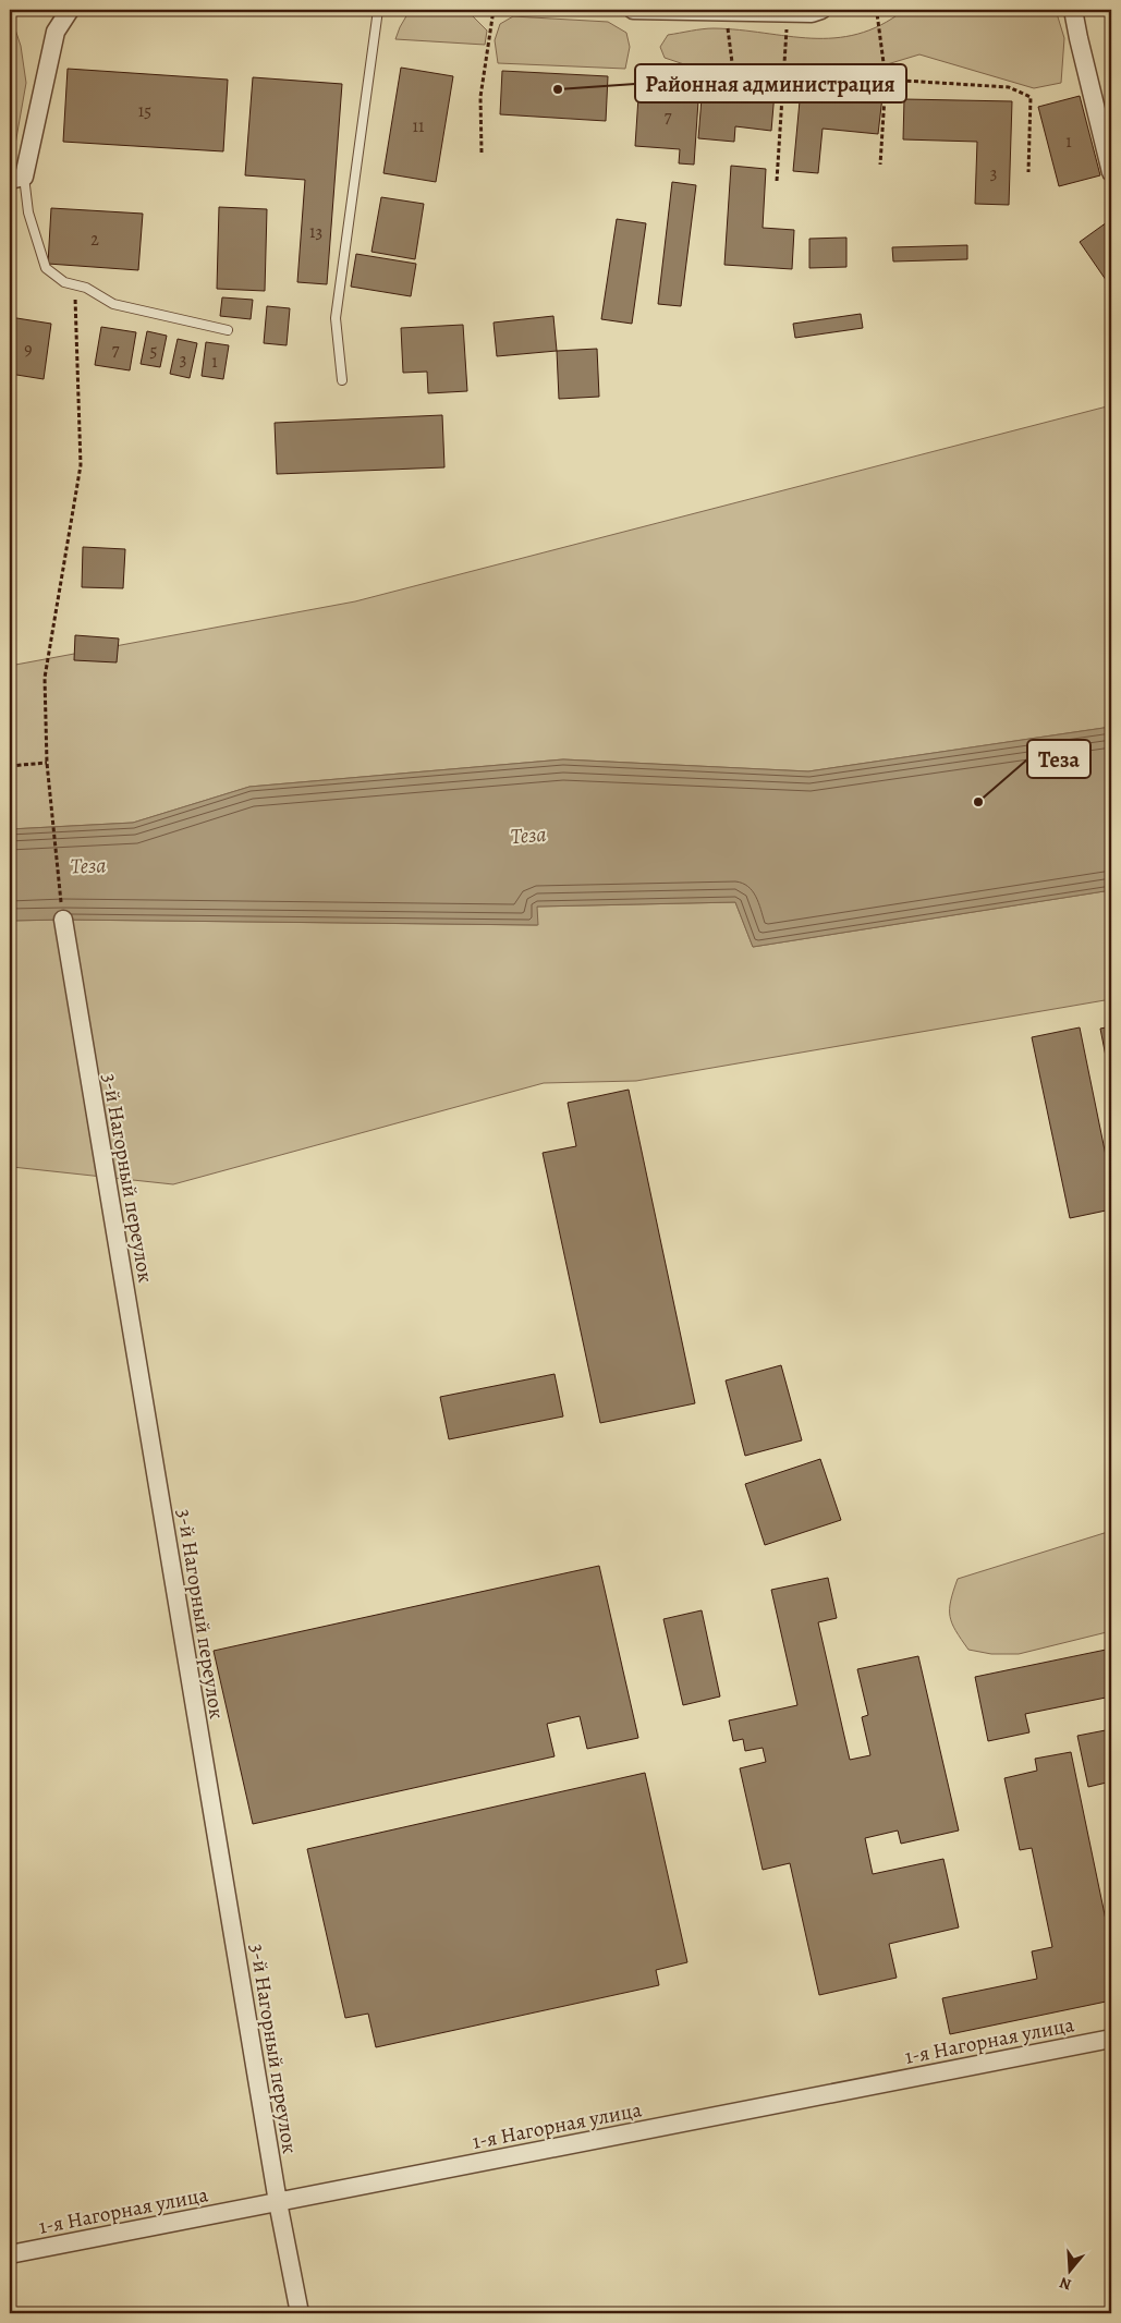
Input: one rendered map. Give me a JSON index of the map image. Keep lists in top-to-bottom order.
{
  "streets": {
    "street": ["3-й Нагорный переулок", "1-я Нагорная улица"]
  },
  "crossings": [
    ["3-й Нагорный переулок", "1-я Нагорная улица"]
  ],
  "water": ["Теза"],
  "places": ["Районная администрация", "Теза"],
  "house_numbers": [
    "15",
    "7",
    "11",
    "1",
    "3",
    "13",
    "2",
    "9",
    "7",
    "5",
    "3",
    "1"
  ],
  "north": "bottom"
}
